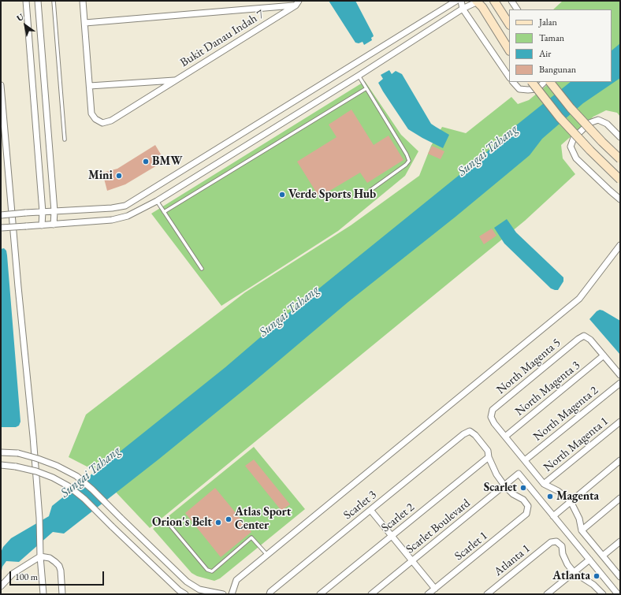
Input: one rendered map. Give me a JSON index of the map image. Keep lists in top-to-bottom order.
{
  "streets": {
    "street": [
      "Bukit Danau Indah 7",
      "North Magenta 5",
      "North Magenta 3",
      "North Magenta 2",
      "North Magenta 1",
      "Scarlet 3",
      "Scarlet 2",
      "Scarlet Boulevard",
      "Scarlet 1",
      "Atlanta 1"
    ]
  },
  "crossings": [
    ["North Magenta 5", "North Magenta 3"],
    ["Scarlet 3", "Scarlet 2"],
    ["Scarlet Boulevard", "Scarlet 1"]
  ],
  "water": ["Sungai Tahang"],
  "places": [
    "BMW",
    "Mini",
    "Verde Sports Hub",
    "Scarlet",
    "Magenta",
    "Atlas Sport Center",
    "Orion's Belt",
    "Atlanta"
  ],
  "legend": [
    "Jalan",
    "Taman",
    "Air",
    "Bangunan"
  ],
  "scale_bar": "100 m",
  "north": "top left"
}
